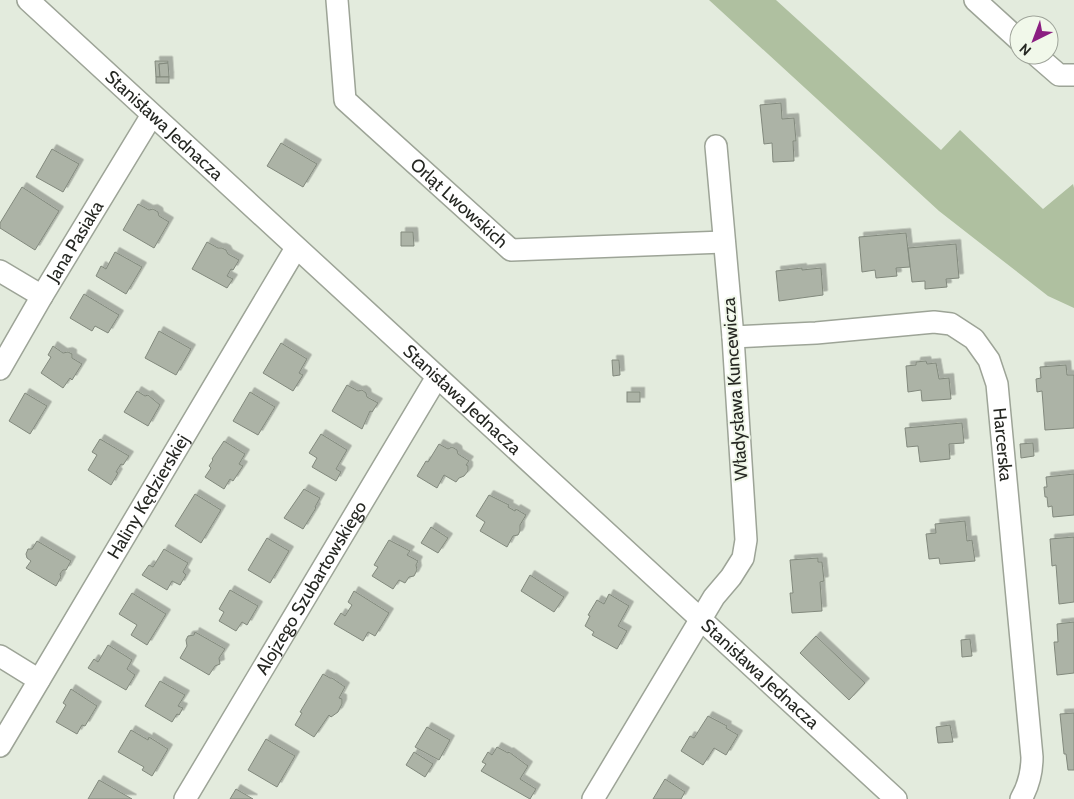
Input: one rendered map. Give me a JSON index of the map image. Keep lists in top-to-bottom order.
{
  "streets": {
    "street": [
      "Stanisława Jednacza",
      "Orląt Lwowskich",
      "Jana Pasiaka",
      "Władysława Kuncewicza",
      "Harcerska",
      "Haliny Kędzierskiej",
      "Alojzego Szubartowskiego"
    ]
  },
  "crossings": [
    ["Stanisława Jednacza", "Jana Pasiaka"],
    ["Stanisława Jednacza", "Władysława Kuncewicza"],
    ["Stanisława Jednacza", "Haliny Kędzierskiej"],
    ["Stanisława Jednacza", "Alojzego Szubartowskiego"],
    ["Orląt Lwowskich", "Władysława Kuncewicza"],
    ["Władysława Kuncewicza", "Harcerska"]
  ],
  "north": "bottom left"
}
